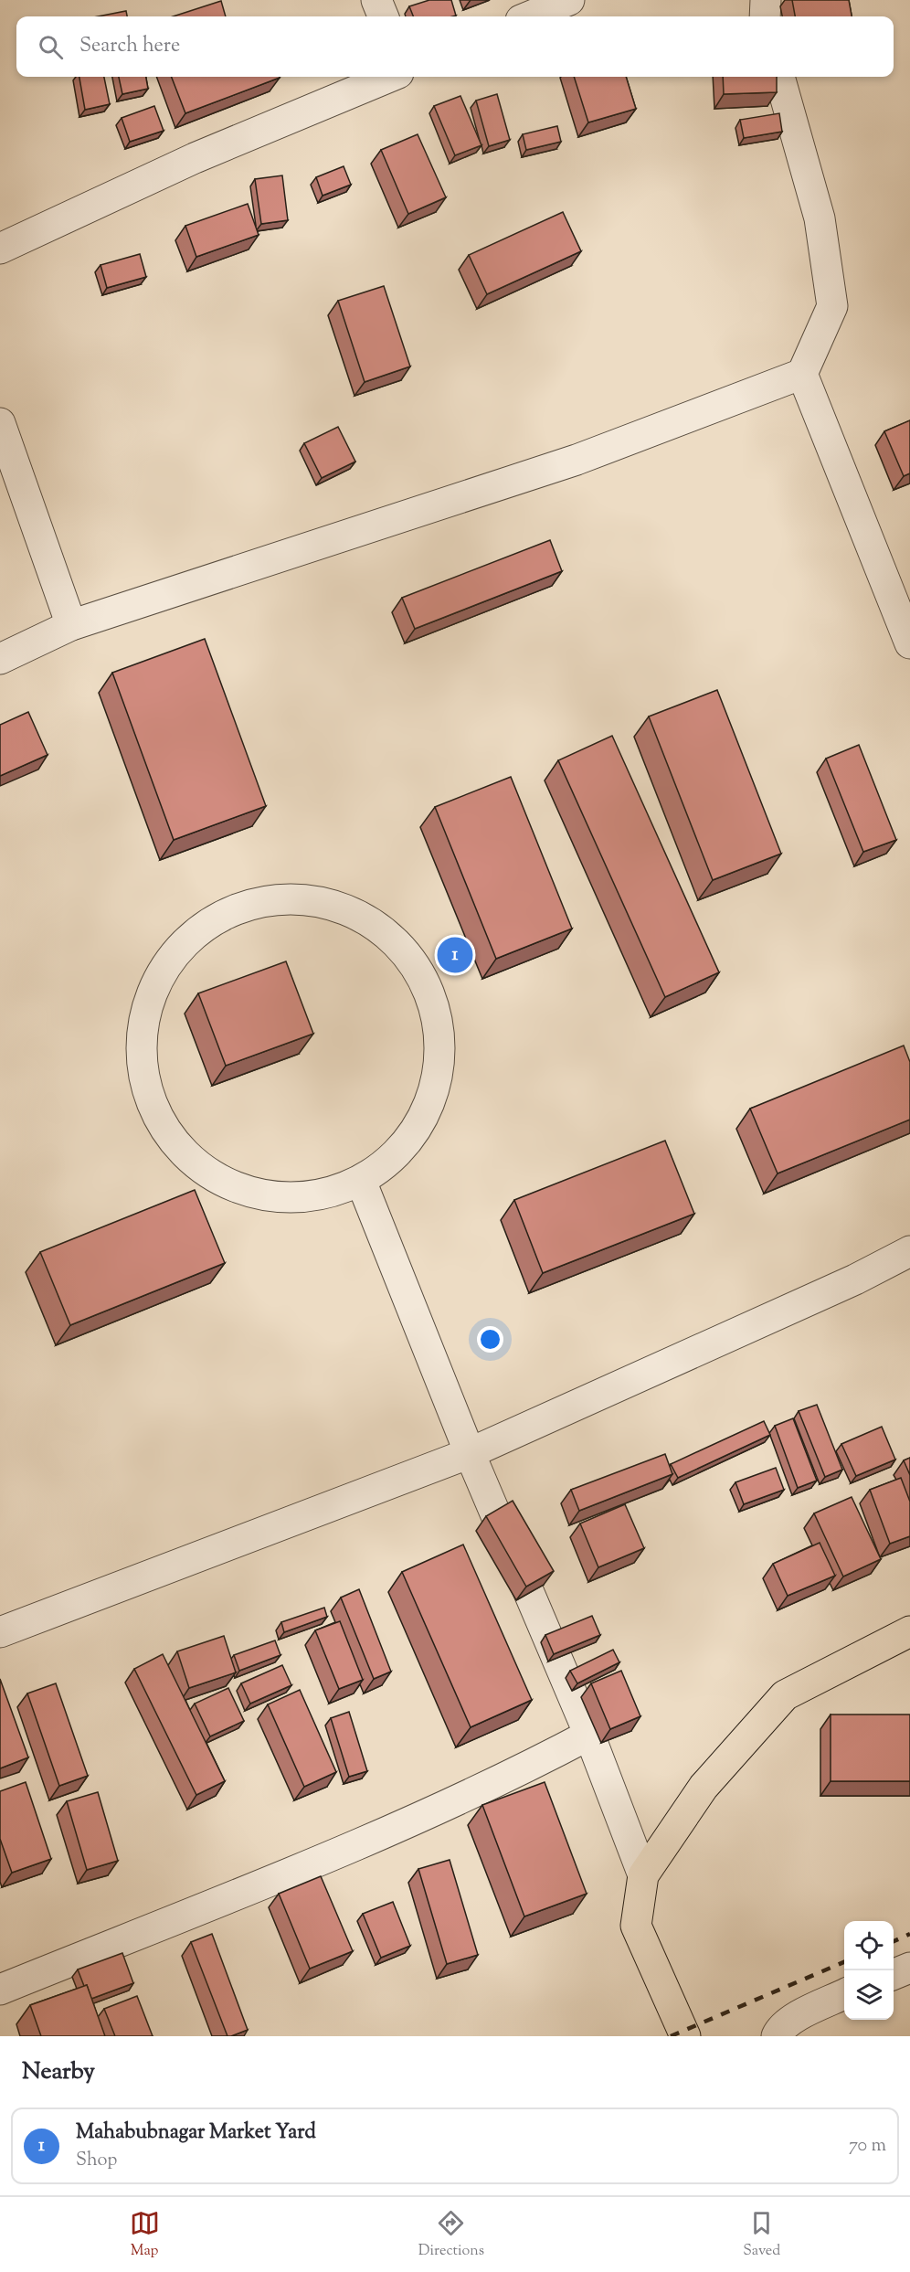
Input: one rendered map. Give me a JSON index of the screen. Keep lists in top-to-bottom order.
{
  "page": {
    "search": "Search here",
    "pins": "1",
    "heading": "Nearby",
    "list": [
      {
        "mark": "1",
        "name": "Mahabubnagar Market Yard",
        "note": "Shop",
        "value": "70 m"
      }
    ],
    "nav": ["Map", "Directions", "Saved"]
  }
}
